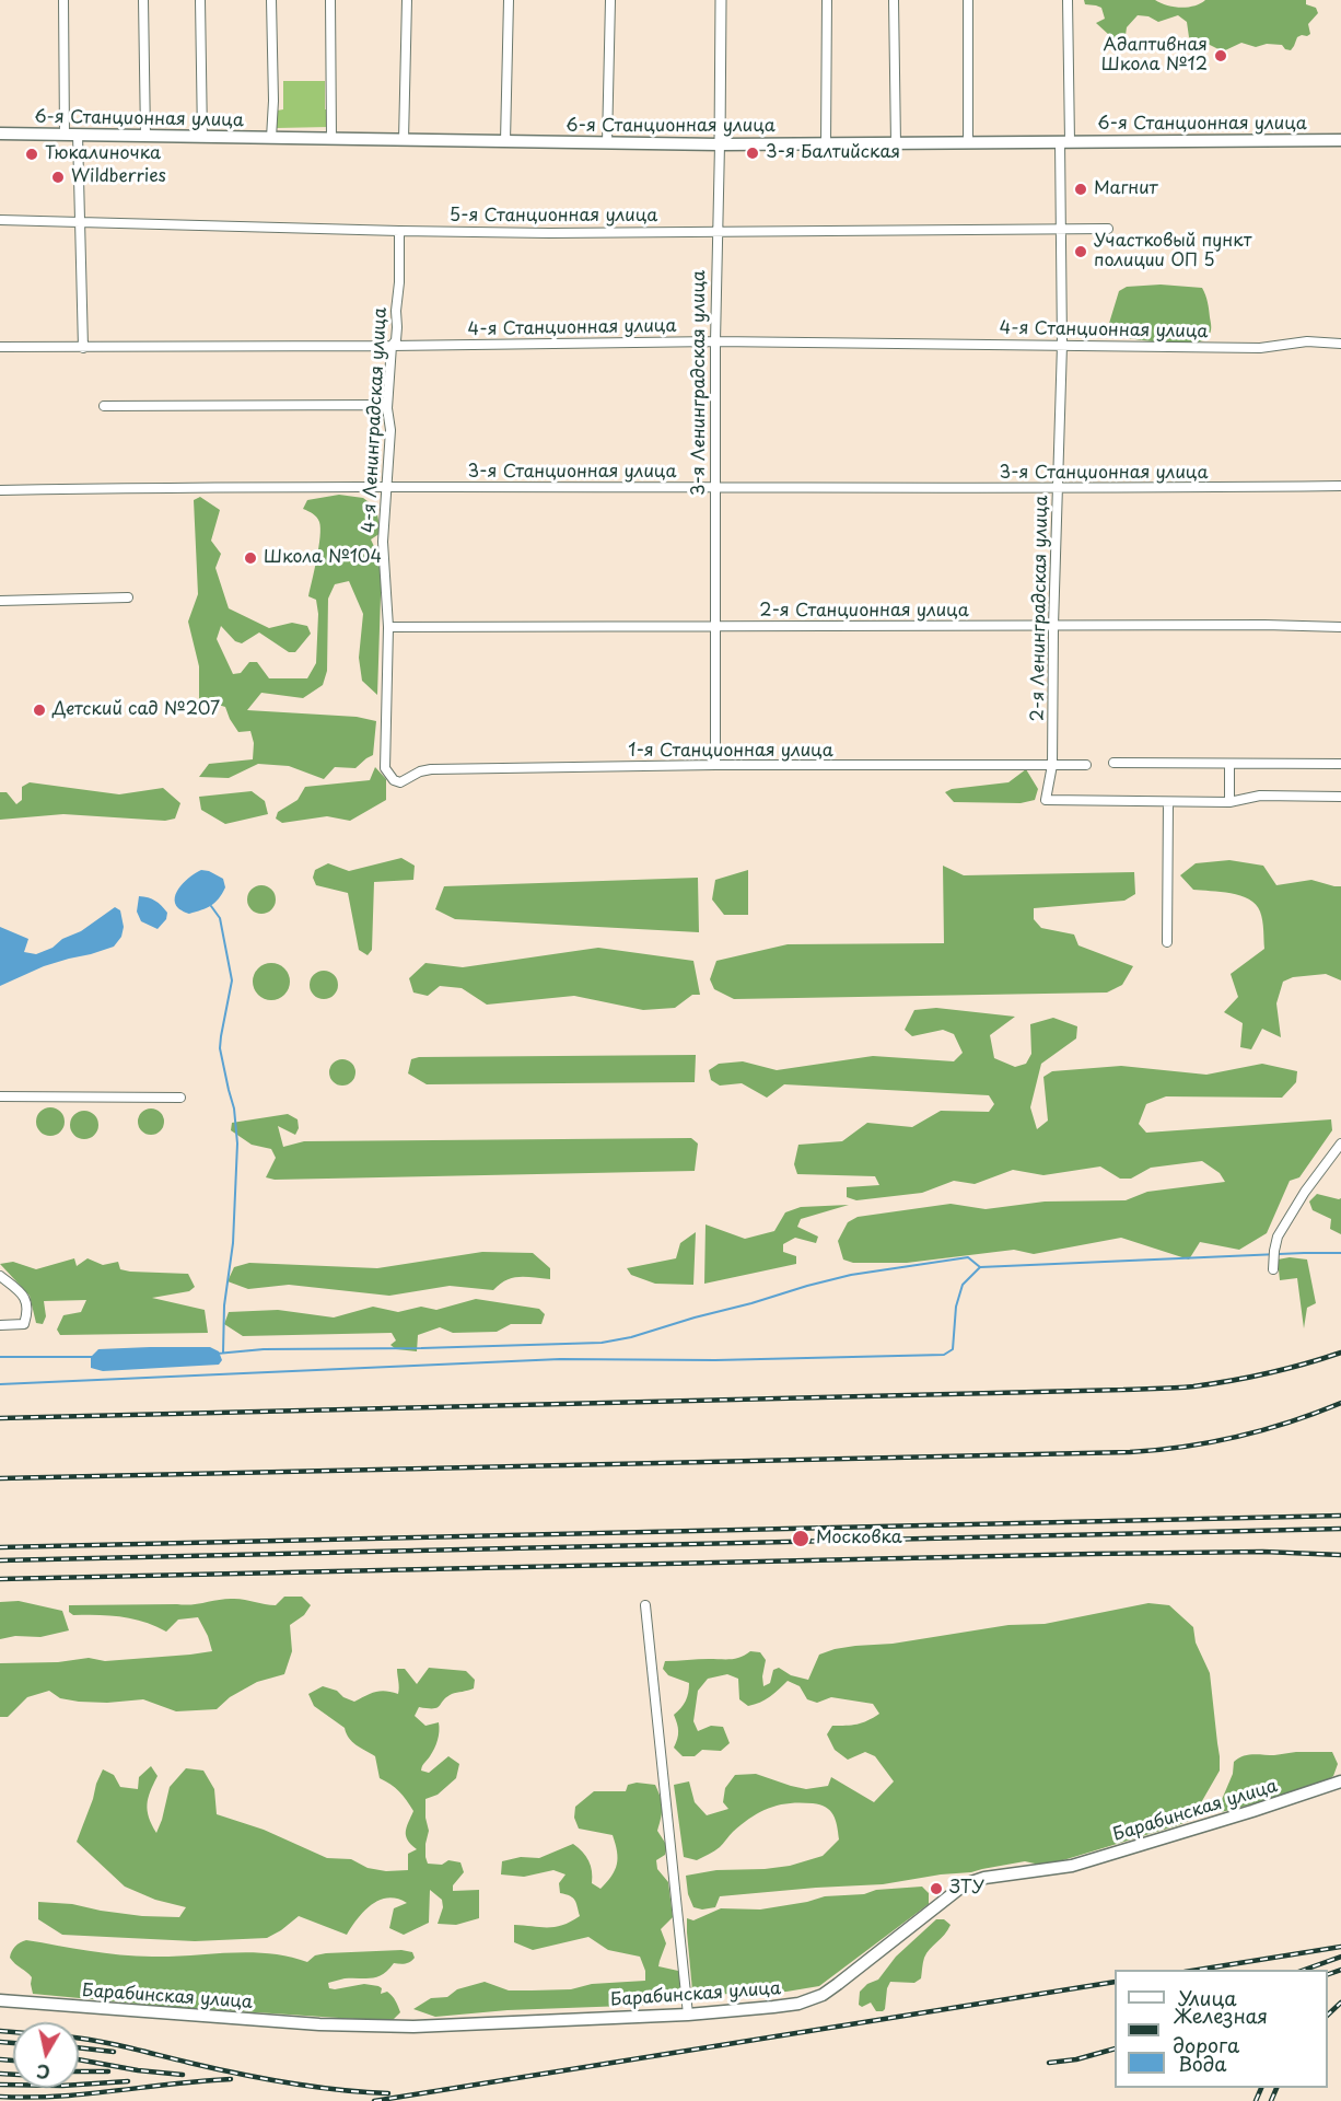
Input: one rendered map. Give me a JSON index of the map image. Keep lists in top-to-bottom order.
{
  "streets": {
    "main road": ["6-я Станционная улица", "Барабинская улица"],
    "street": [
      "5-я Станционная улица",
      "4-я Станционная улица",
      "3-я Ленинградская улица",
      "4-я Ленинградская улица",
      "3-я Станционная улица",
      "2-я Ленинградская улица",
      "2-я Станционная улица",
      "1-я Станционная улица"
    ]
  },
  "crossings": [
    ["6-я Станционная улица", "3-я Ленинградская улица"],
    ["6-я Станционная улица", "2-я Ленинградская улица"],
    ["5-я Станционная улица", "3-я Ленинградская улица"],
    ["5-я Станционная улица", "4-я Ленинградская улица"],
    ["5-я Станционная улица", "2-я Ленинградская улица"],
    ["4-я Станционная улица", "3-я Ленинградская улица"],
    ["4-я Станционная улица", "4-я Ленинградская улица"],
    ["4-я Станционная улица", "2-я Ленинградская улица"],
    ["3-я Ленинградская улица", "3-я Станционная улица"],
    ["3-я Ленинградская улица", "2-я Станционная улица"],
    ["3-я Ленинградская улица", "1-я Станционная улица"],
    ["4-я Ленинградская улица", "3-я Станционная улица"],
    ["4-я Ленинградская улица", "2-я Станционная улица"],
    ["4-я Ленинградская улица", "1-я Станционная улица"],
    ["3-я Станционная улица", "2-я Ленинградская улица"],
    ["2-я Ленинградская улица", "2-я Станционная улица"],
    ["2-я Ленинградская улица", "1-я Станционная улица"]
  ],
  "places": [
    "Адаптивная Школа №12",
    "3-я Балтийская",
    "Тюкалиночка",
    "Wildberries",
    "Магнит",
    "Участковый пункт полиции ОП 5",
    "Школа №104",
    "Детский сад №207",
    "Московка",
    "ЗТУ"
  ],
  "legend": ["Улица", "Железная дорога", "Вода"],
  "north": "bottom"
}
